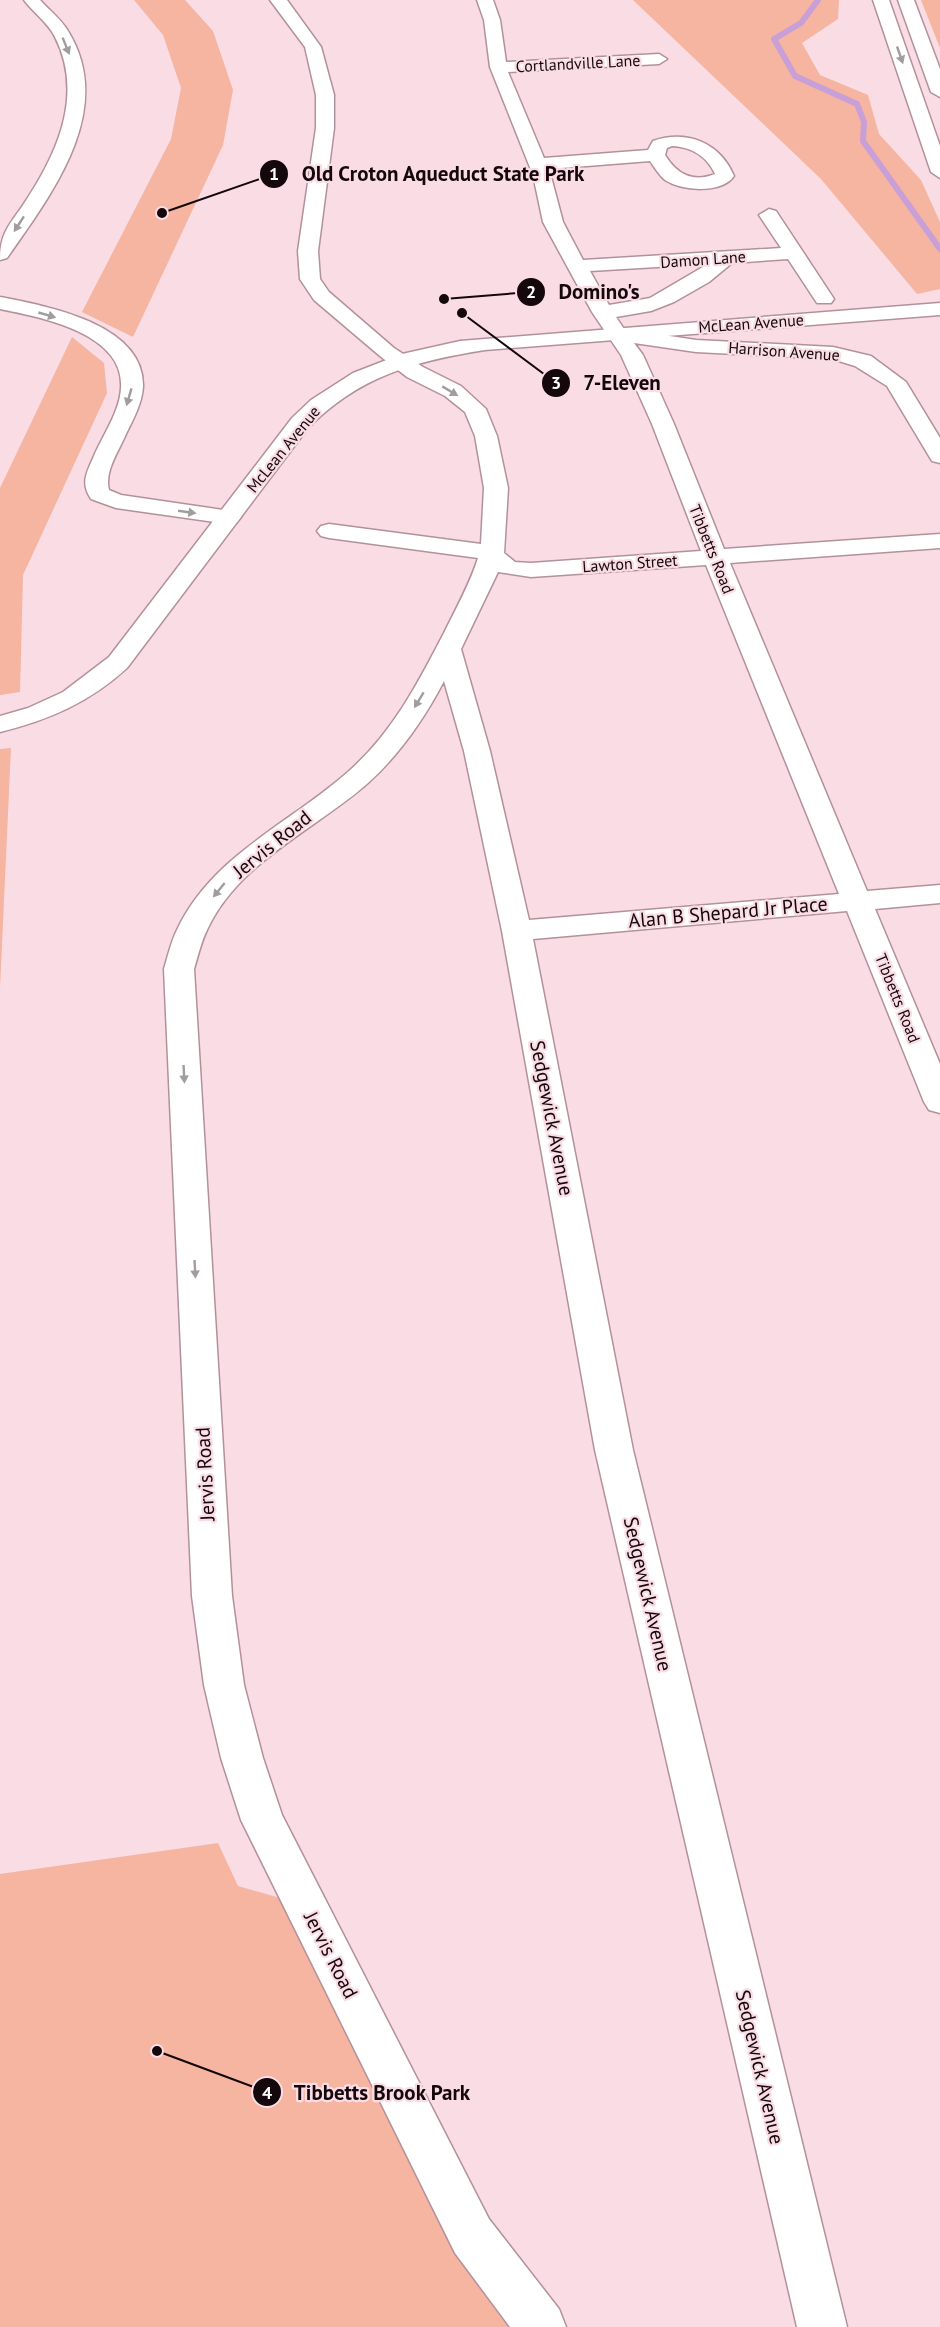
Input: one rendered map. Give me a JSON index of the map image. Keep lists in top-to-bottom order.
{
  "streets": {
    "main road": [
      "Cortlandville Lane",
      "Damon Lane",
      "McLean Avenue",
      "Harrison Avenue",
      "Tibbetts Road",
      "Lawton Street",
      "Jervis Road",
      "Alan B Shepard Jr Place",
      "Sedgewick Avenue"
    ]
  },
  "crossings": [
    ["Cortlandville Lane", "Tibbetts Road"],
    ["Damon Lane", "Tibbetts Road"],
    ["McLean Avenue", "Harrison Avenue"],
    ["McLean Avenue", "Tibbetts Road"],
    ["Harrison Avenue", "Tibbetts Road"],
    ["Tibbetts Road", "Lawton Street"],
    ["Tibbetts Road", "Alan B Shepard Jr Place"],
    ["Jervis Road", "Sedgewick Avenue"],
    ["Alan B Shepard Jr Place", "Sedgewick Avenue"]
  ],
  "one_way": ["Jervis Road"],
  "places": [
    "Old Croton Aqueduct State Park",
    "Domino's",
    "7-Eleven",
    "Tibbetts Brook Park"
  ]
}
